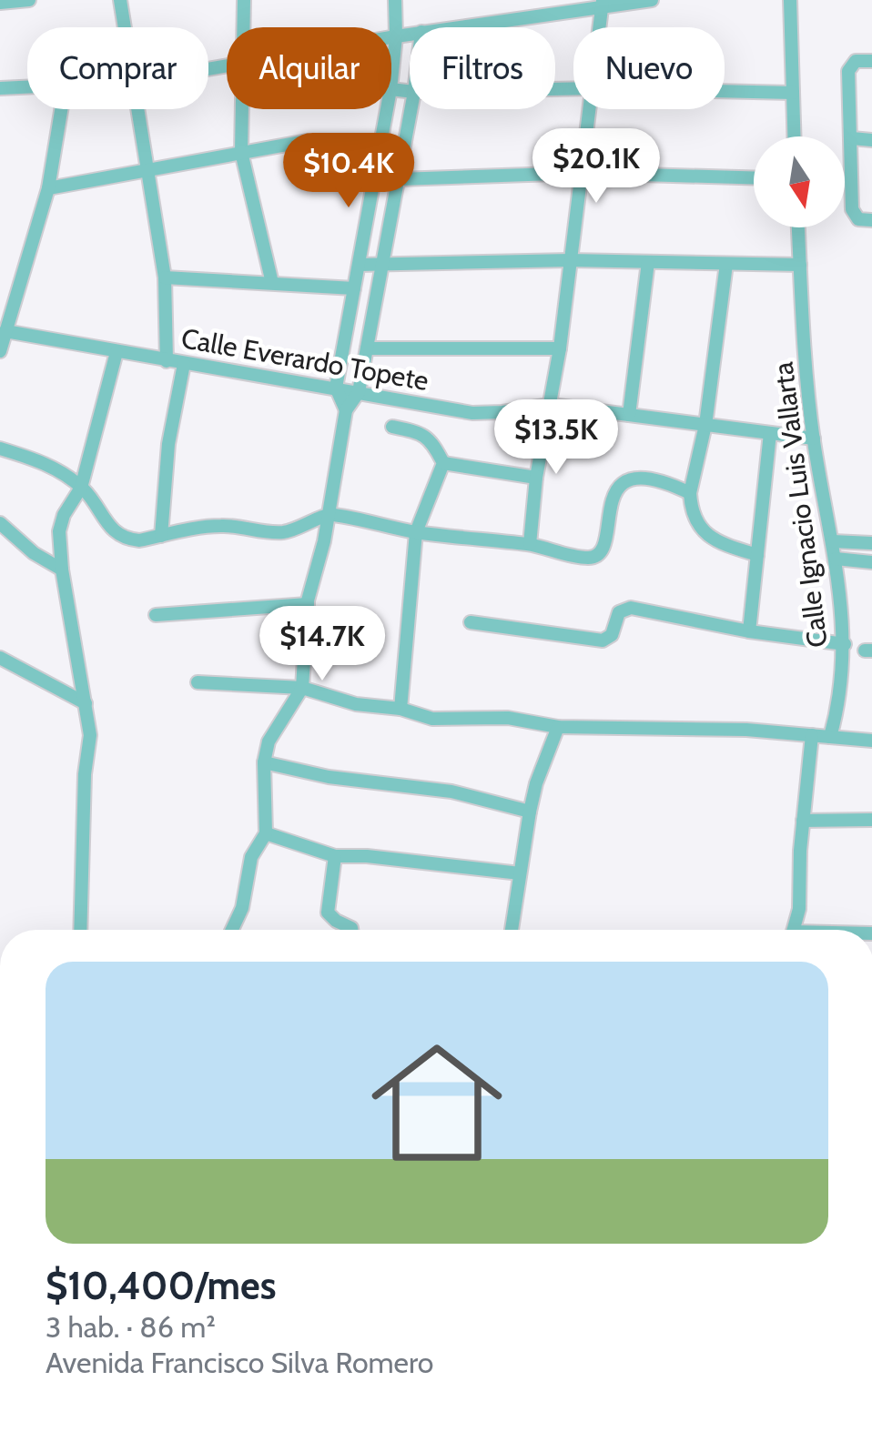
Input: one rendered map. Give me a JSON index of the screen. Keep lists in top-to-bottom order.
{
  "streets": {
    "street": ["Calle Everardo Topete", "Calle Ignacio Luis Vallarta"]
  },
  "crossings": [
    ["Calle Everardo Topete", "Calle Ignacio Luis Vallarta"]
  ],
  "north": "bottom",
  "page": {
    "chip": [
      "Comprar",
      "Alquilar",
      "Filtros",
      "Nuevo"
    ],
    "price": [
      "$20.1K",
      "$10.4K",
      "$13.5K",
      "$14.7K"
    ],
    "list": [
      {
        "name": "$10,400/mes",
        "note": "3 hab. · 86 m² · Avenida Francisco Silva Romero"
      }
    ]
  }
}
